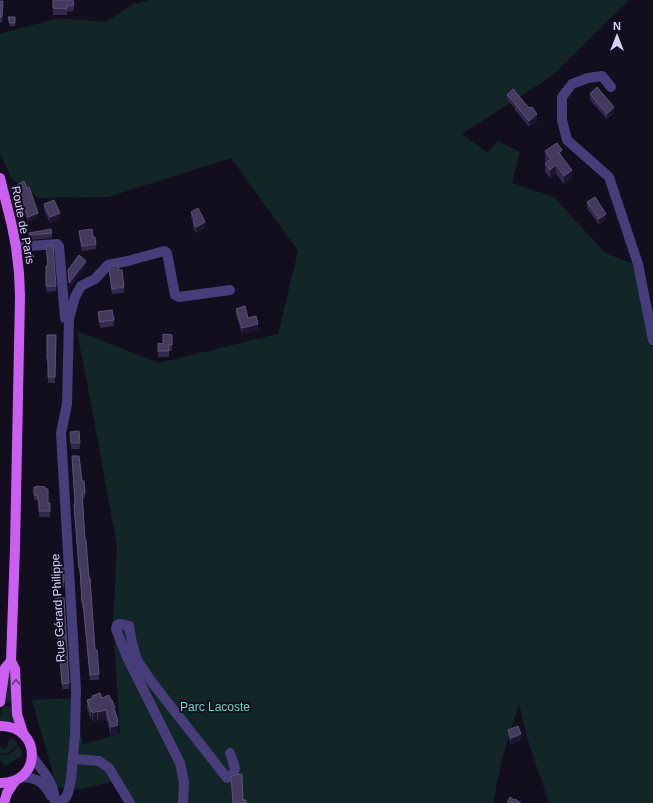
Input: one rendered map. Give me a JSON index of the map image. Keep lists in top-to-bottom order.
{
  "streets": {
    "main road": ["Route de Paris"],
    "street": ["Rue Gérard Philippe"]
  },
  "parks": ["Parc Lacoste"],
  "north": "top"
}
